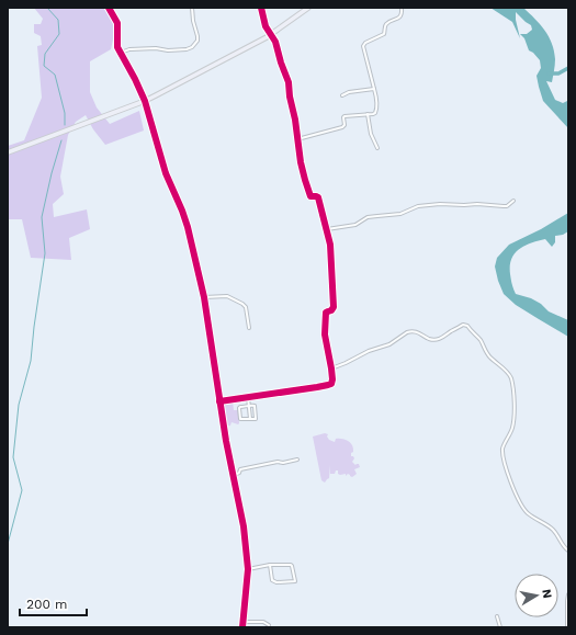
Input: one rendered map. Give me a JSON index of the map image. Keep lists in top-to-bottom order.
{
  "scale_bar": "200 m",
  "north": "right"
}
